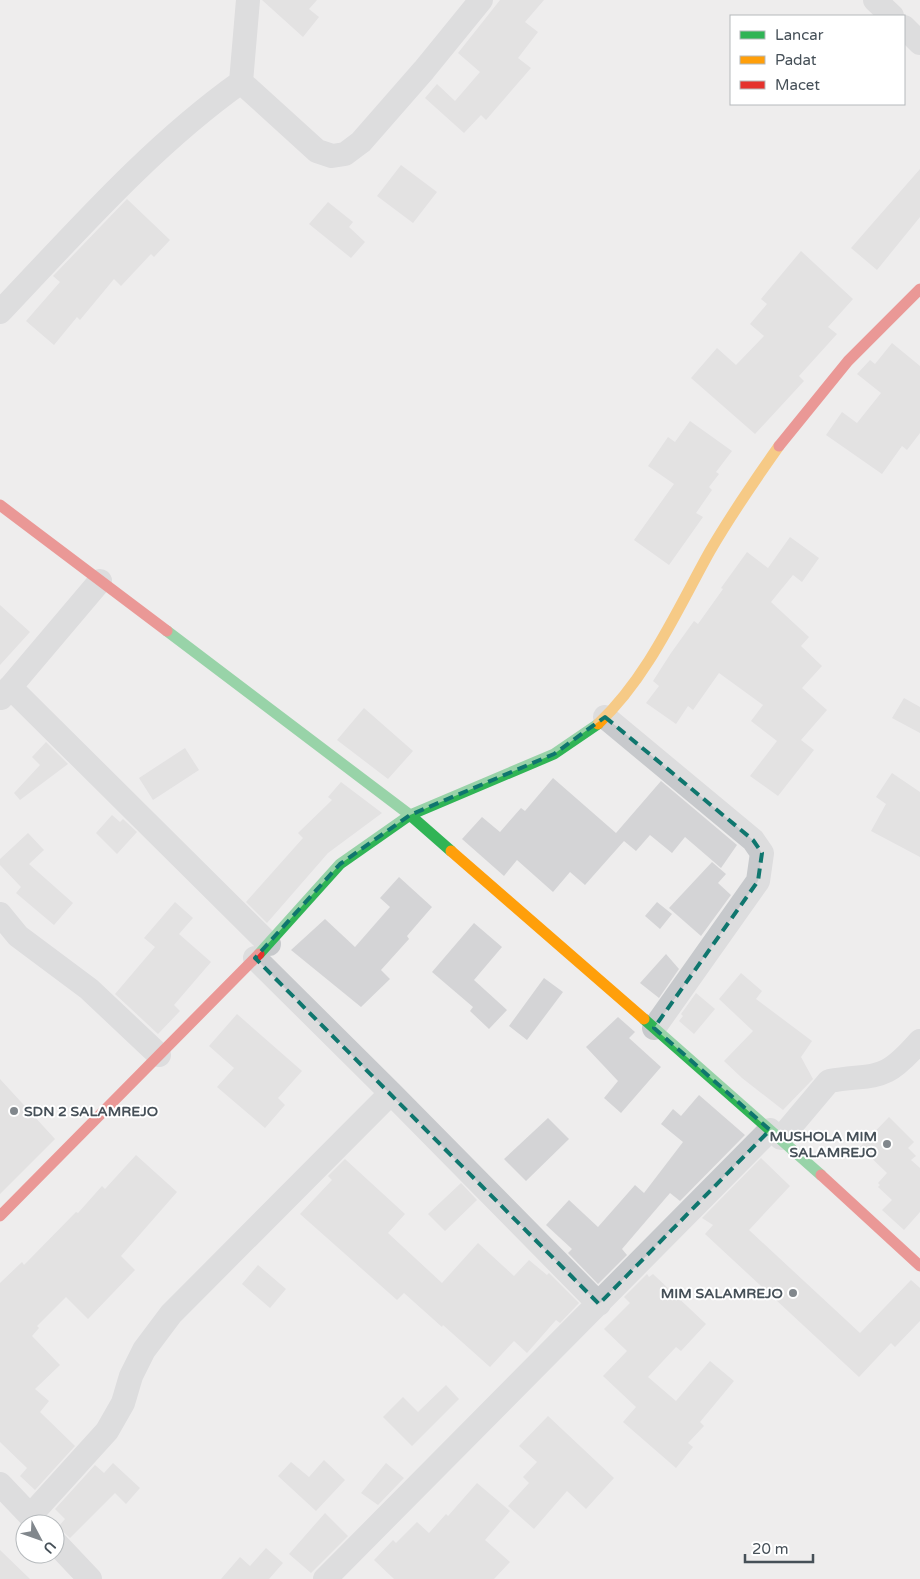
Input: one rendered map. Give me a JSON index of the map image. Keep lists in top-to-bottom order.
{
  "places": ["SDN 2 SALAMREJO", "MUSHOLA MIM SALAMREJO", "MIM SALAMREJO"],
  "legend": ["Lancar", "Padat", "Macet"],
  "scale_bar": "20 m",
  "north": "bottom right"
}
